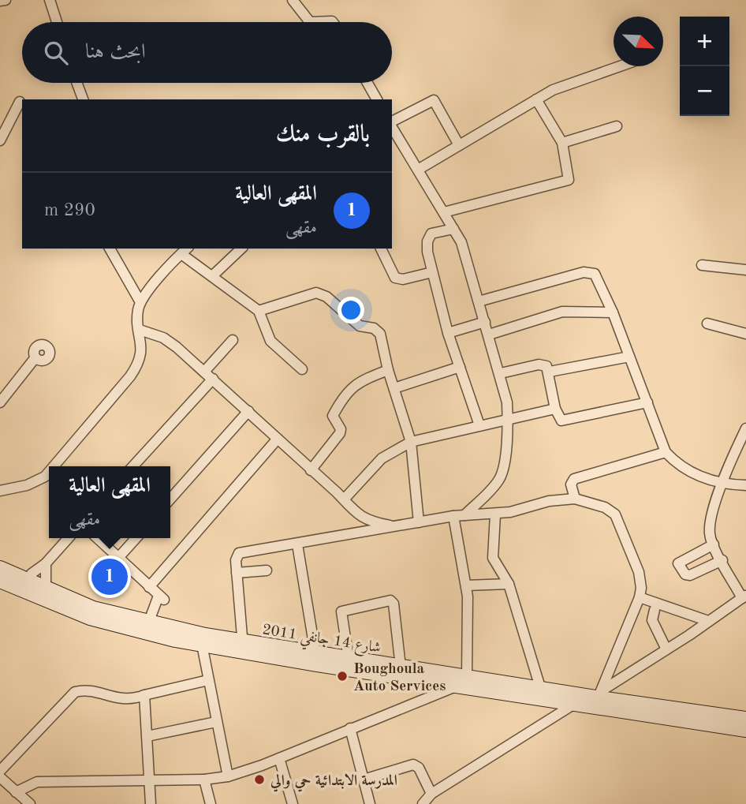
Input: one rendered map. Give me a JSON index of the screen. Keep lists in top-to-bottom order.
{
  "streets": {
    "main road": ["شارع 14 جانفي 2011"]
  },
  "places": ["Boughoula Auto Services", "المدرسة الابتدائية حي والي"],
  "north": "bottom right",
  "page": {
    "map_buttons": ["+", "−"],
    "search": "ابحث هنا",
    "heading": "بالقرب منك",
    "list": [
      {
        "mark": "1",
        "name": "المقهى العالية",
        "note": "مقهى",
        "value": "290 m"
      }
    ],
    "popup": ["المقهى العالية", "مقهى"],
    "pins": "1"
  }
}
